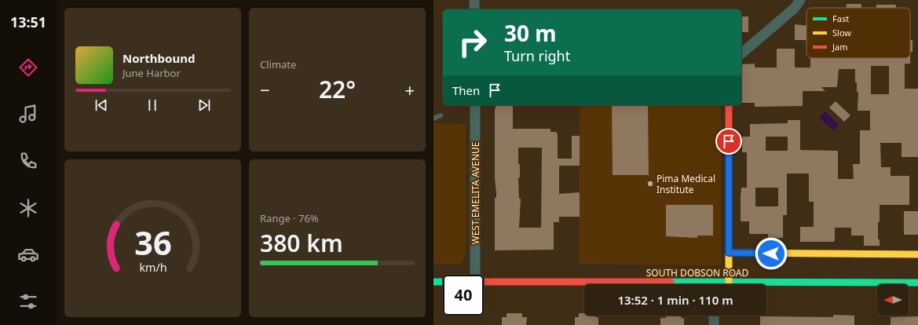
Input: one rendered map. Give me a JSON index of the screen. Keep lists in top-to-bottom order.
{
  "streets": {
    "main road": ["SOUTH DOBSON ROAD"],
    "street": ["WEST EMELITA AVENUE"]
  },
  "places": ["Pima Medical Institute"],
  "legend": ["Fast", "Slow", "Jam"],
  "north": "left",
  "page": {
    "tabs": "13:51",
    "tile": [
      "Climate",
      ["Range · 76%", "380 km"]
    ],
    "turn": ["30 m", "Turn right"],
    "song": ["Northbound", "June Harbor"],
    "then": "Then",
    "heat": ["−", "22°", "+"],
    "limit": "40",
    "trip": "13:52 · 1 min · 110 m",
    "gauge": ["36", "km/h"]
  }
}
